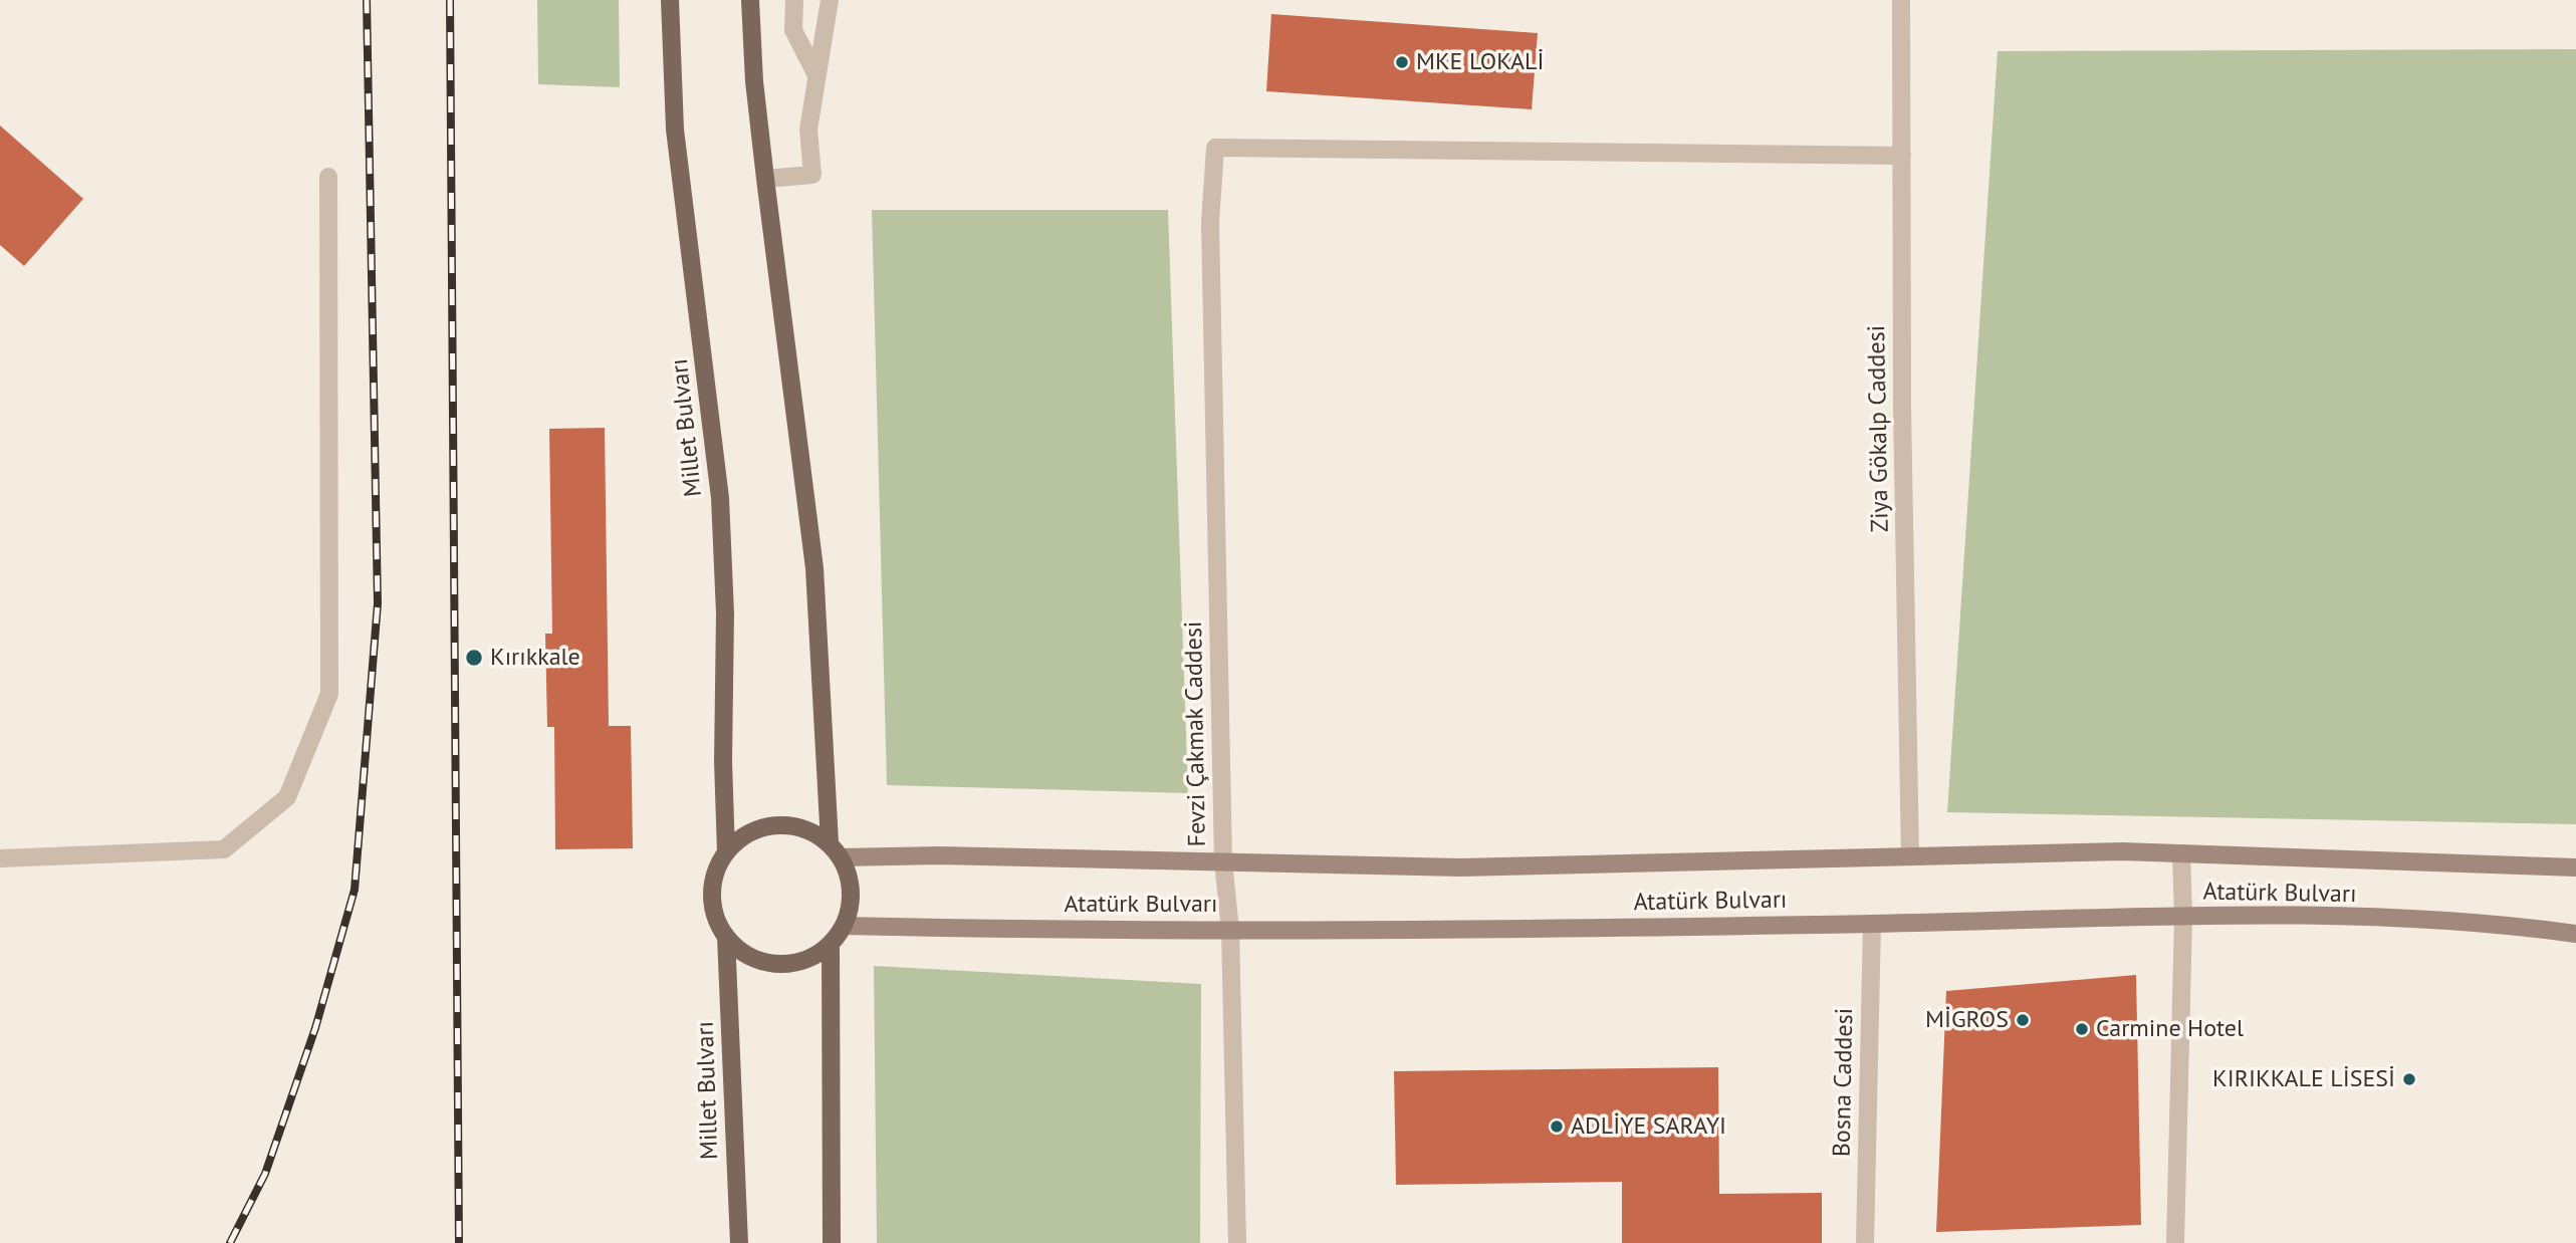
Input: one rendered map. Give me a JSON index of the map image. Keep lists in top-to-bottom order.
{
  "streets": {
    "main road": ["Millet Bulvarı", "Atatürk Bulvarı"],
    "street": ["Ziya Gökalp Caddesi", "Fevzi Çakmak Caddesi", "Bosna Caddesi"]
  },
  "crossings": [
    ["Millet Bulvarı", "Atatürk Bulvarı"],
    ["Ziya Gökalp Caddesi", "Fevzi Çakmak Caddesi"],
    ["Fevzi Çakmak Caddesi", "Atatürk Bulvarı"],
    ["Atatürk Bulvarı", "Bosna Caddesi"]
  ],
  "places": [
    "MKE LOKALİ",
    "Kırıkkale",
    "MİGROS",
    "Carmine Hotel",
    "KIRIKKALE LİSESİ",
    "ADLİYE SARAYI"
  ]
}
